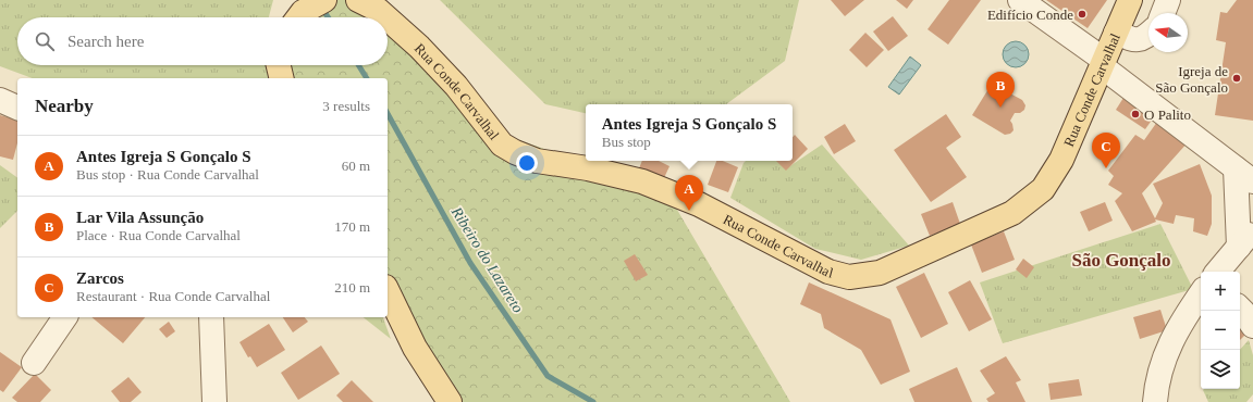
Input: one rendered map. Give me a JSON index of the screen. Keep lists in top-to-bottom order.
{
  "streets": {
    "main road": ["Rua Conde Carvalhal"]
  },
  "districts": ["São Gonçalo"],
  "water": ["Ribeiro do Lazareto"],
  "places": ["Edifício Conde", "Igreja de São Gonçalo", "O Palito"],
  "north": "left",
  "page": {
    "search": "Search here",
    "pins": ["B", "C", "A"],
    "heading": ["Nearby", "3 results"],
    "popup": ["Antes Igreja S Gonçalo S", "Bus stop"],
    "list": [
      {
        "mark": "A",
        "name": "Antes Igreja S Gonçalo S",
        "note": "Bus stop · Rua Conde Carvalhal",
        "value": "60 m"
      },
      {
        "mark": "B",
        "name": "Lar Vila Assunção",
        "note": "Place · Rua Conde Carvalhal",
        "value": "170 m"
      },
      {
        "mark": "C",
        "name": "Zarcos",
        "note": "Restaurant · Rua Conde Carvalhal",
        "value": "210 m"
      }
    ],
    "map_buttons": ["+", "−"]
  }
}
